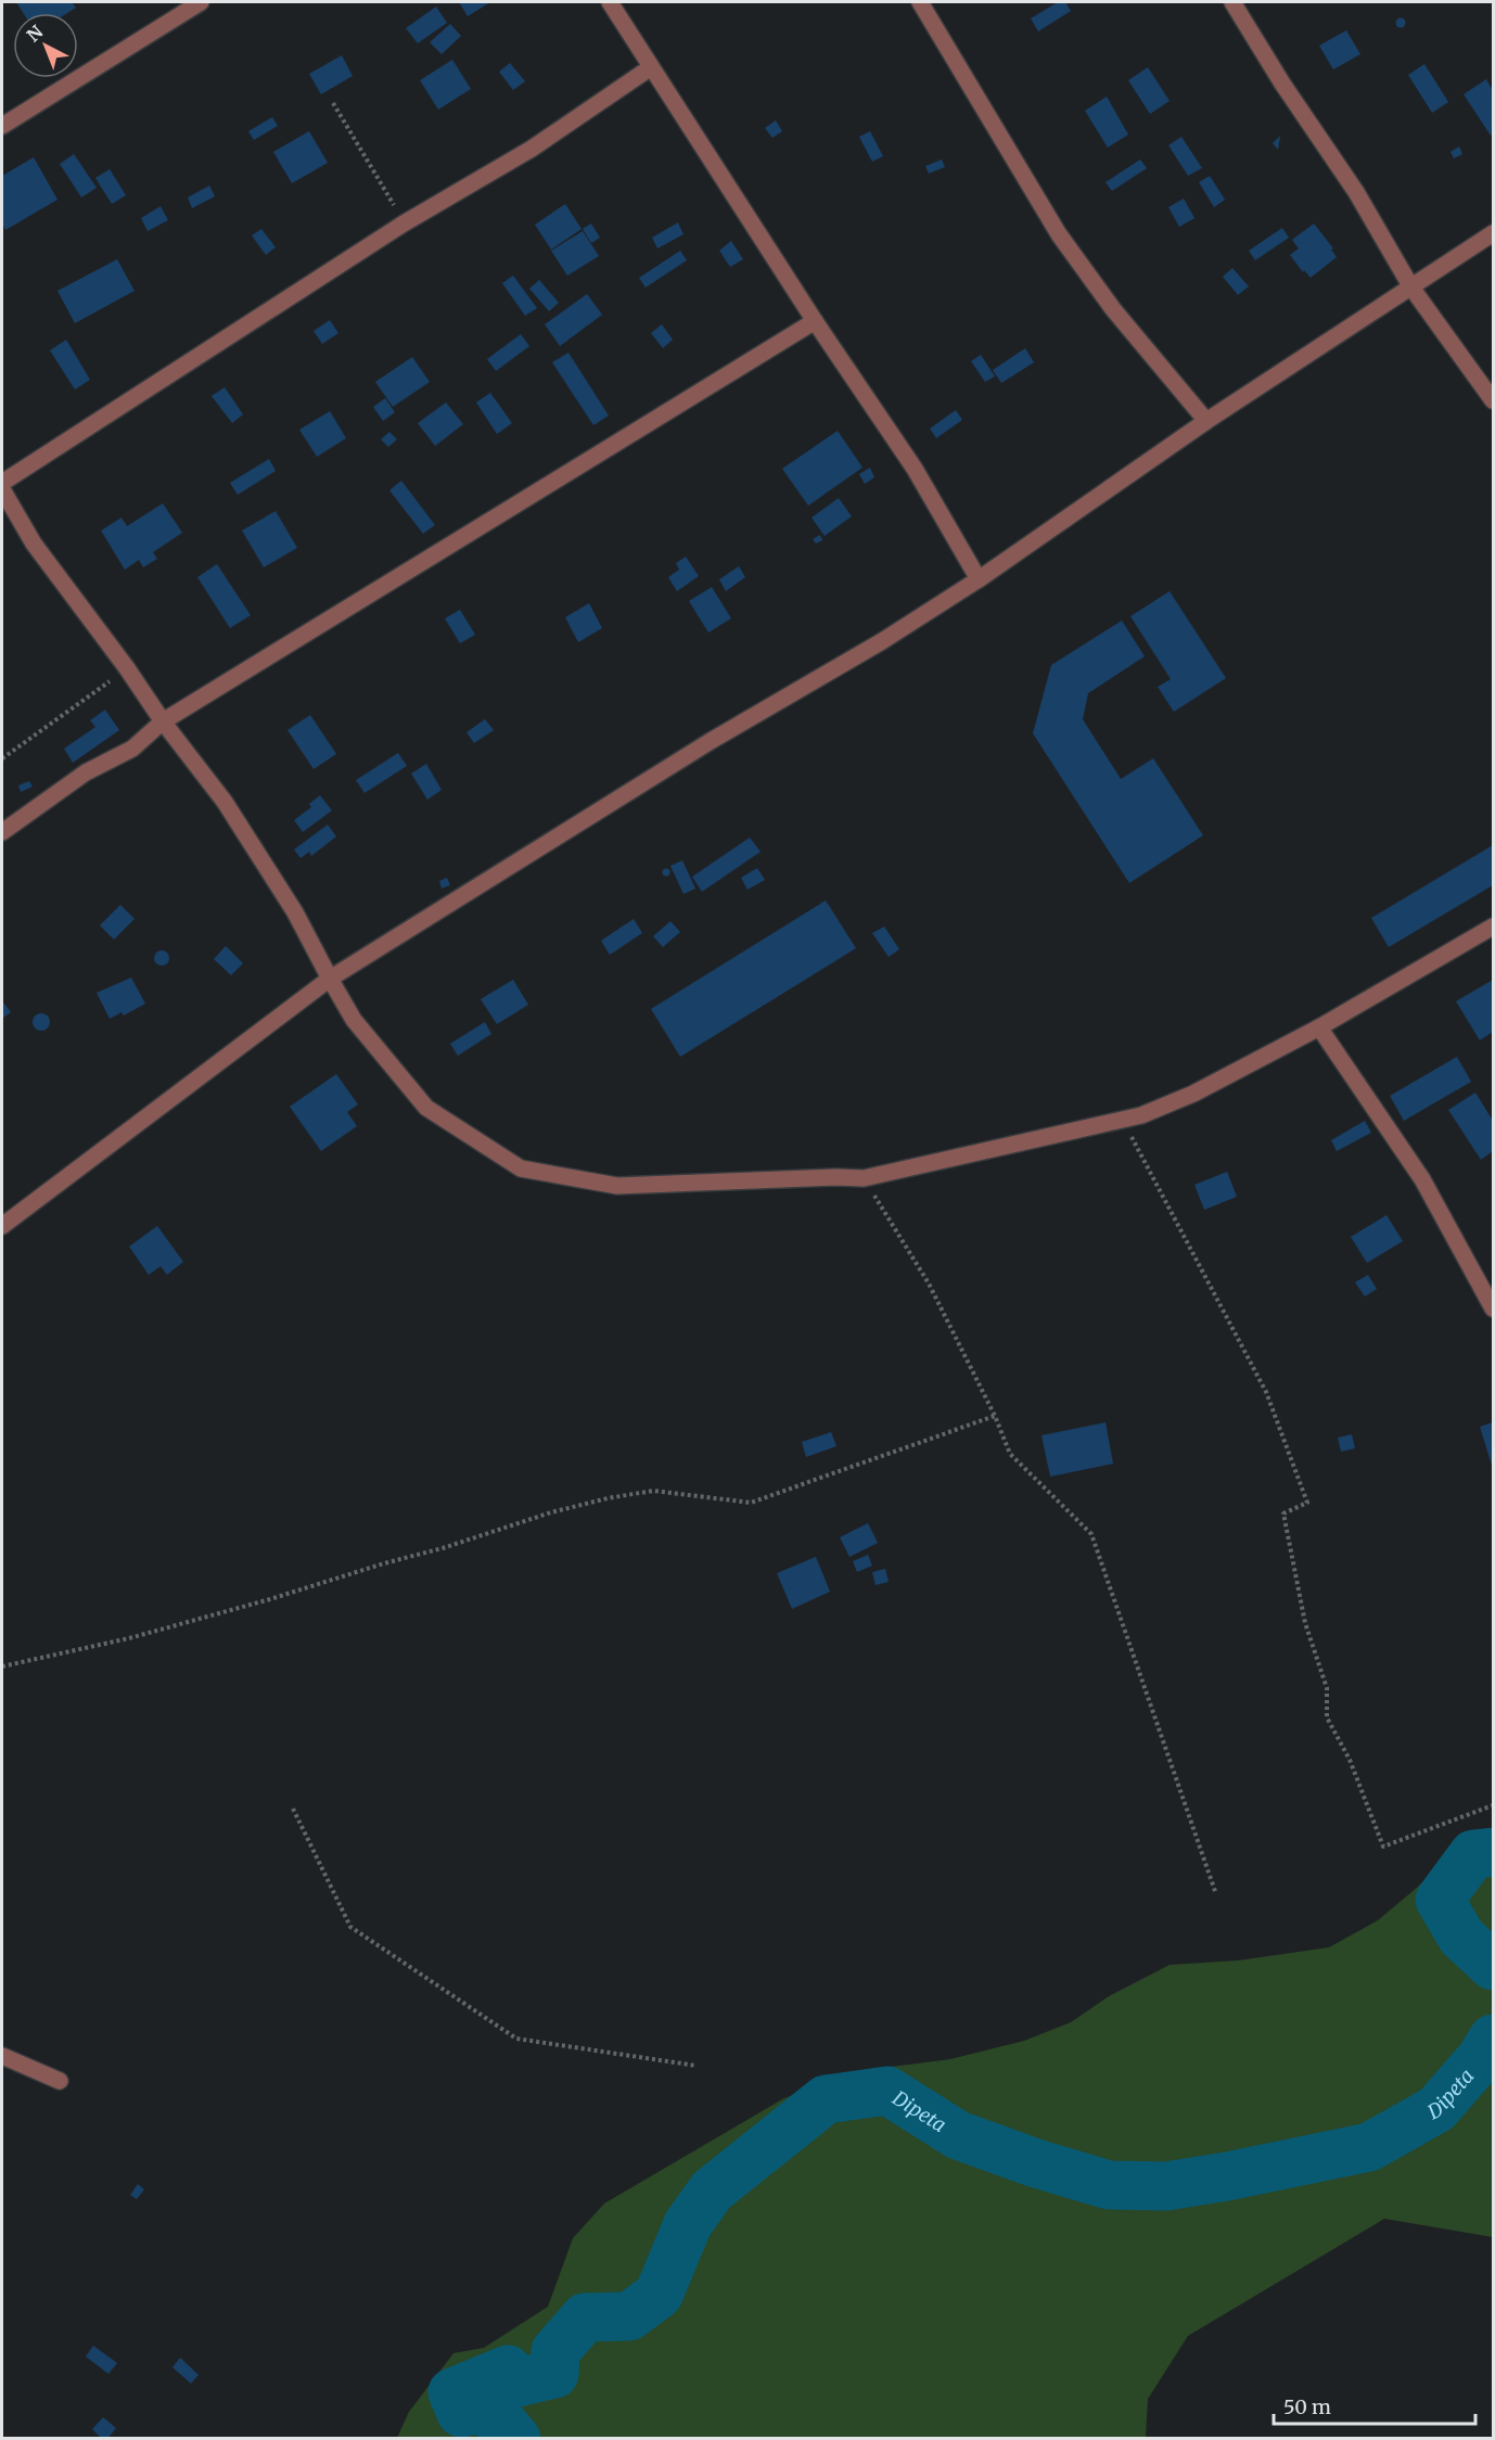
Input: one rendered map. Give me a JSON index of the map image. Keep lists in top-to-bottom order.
{
  "water": ["Dipeta"],
  "scale_bar": "50 m",
  "north": "top left"
}
